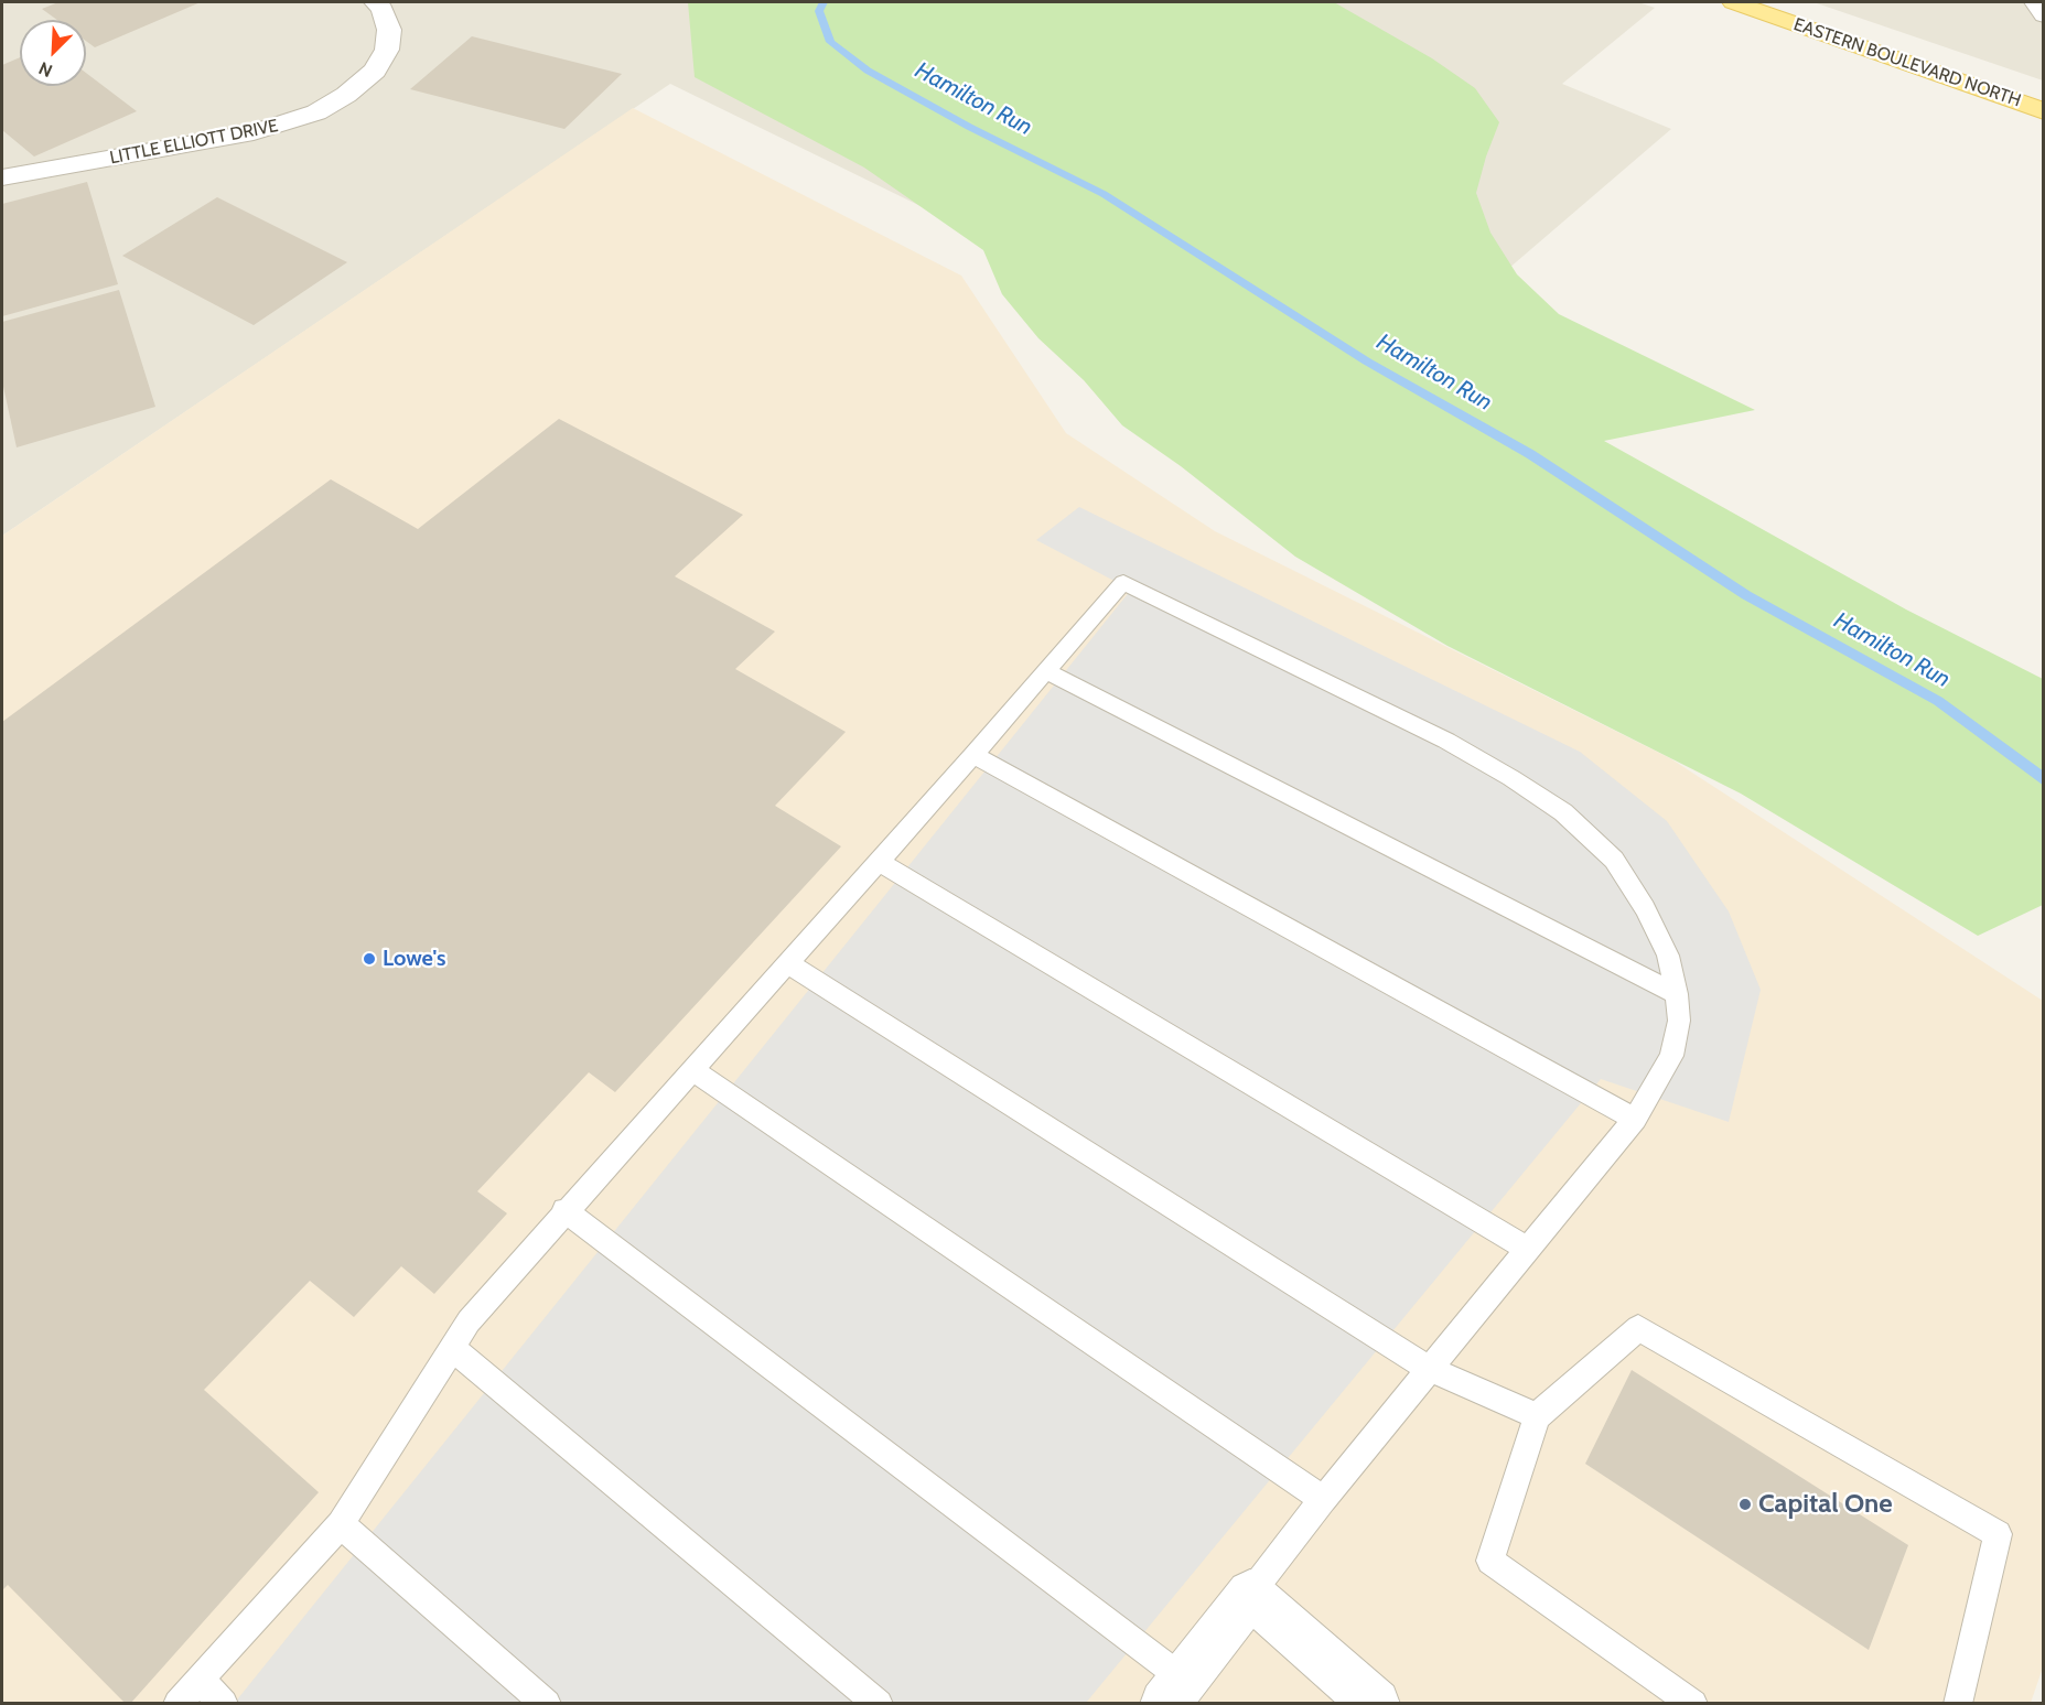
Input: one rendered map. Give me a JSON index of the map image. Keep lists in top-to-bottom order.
{
  "streets": {
    "main road": ["EASTERN BOULEVARD NORTH"],
    "street": ["LITTLE ELLIOTT DRIVE"]
  },
  "water": ["Hamilton Run"],
  "places": ["Lowe's", "Capital One"],
  "north": "bottom left"
}
